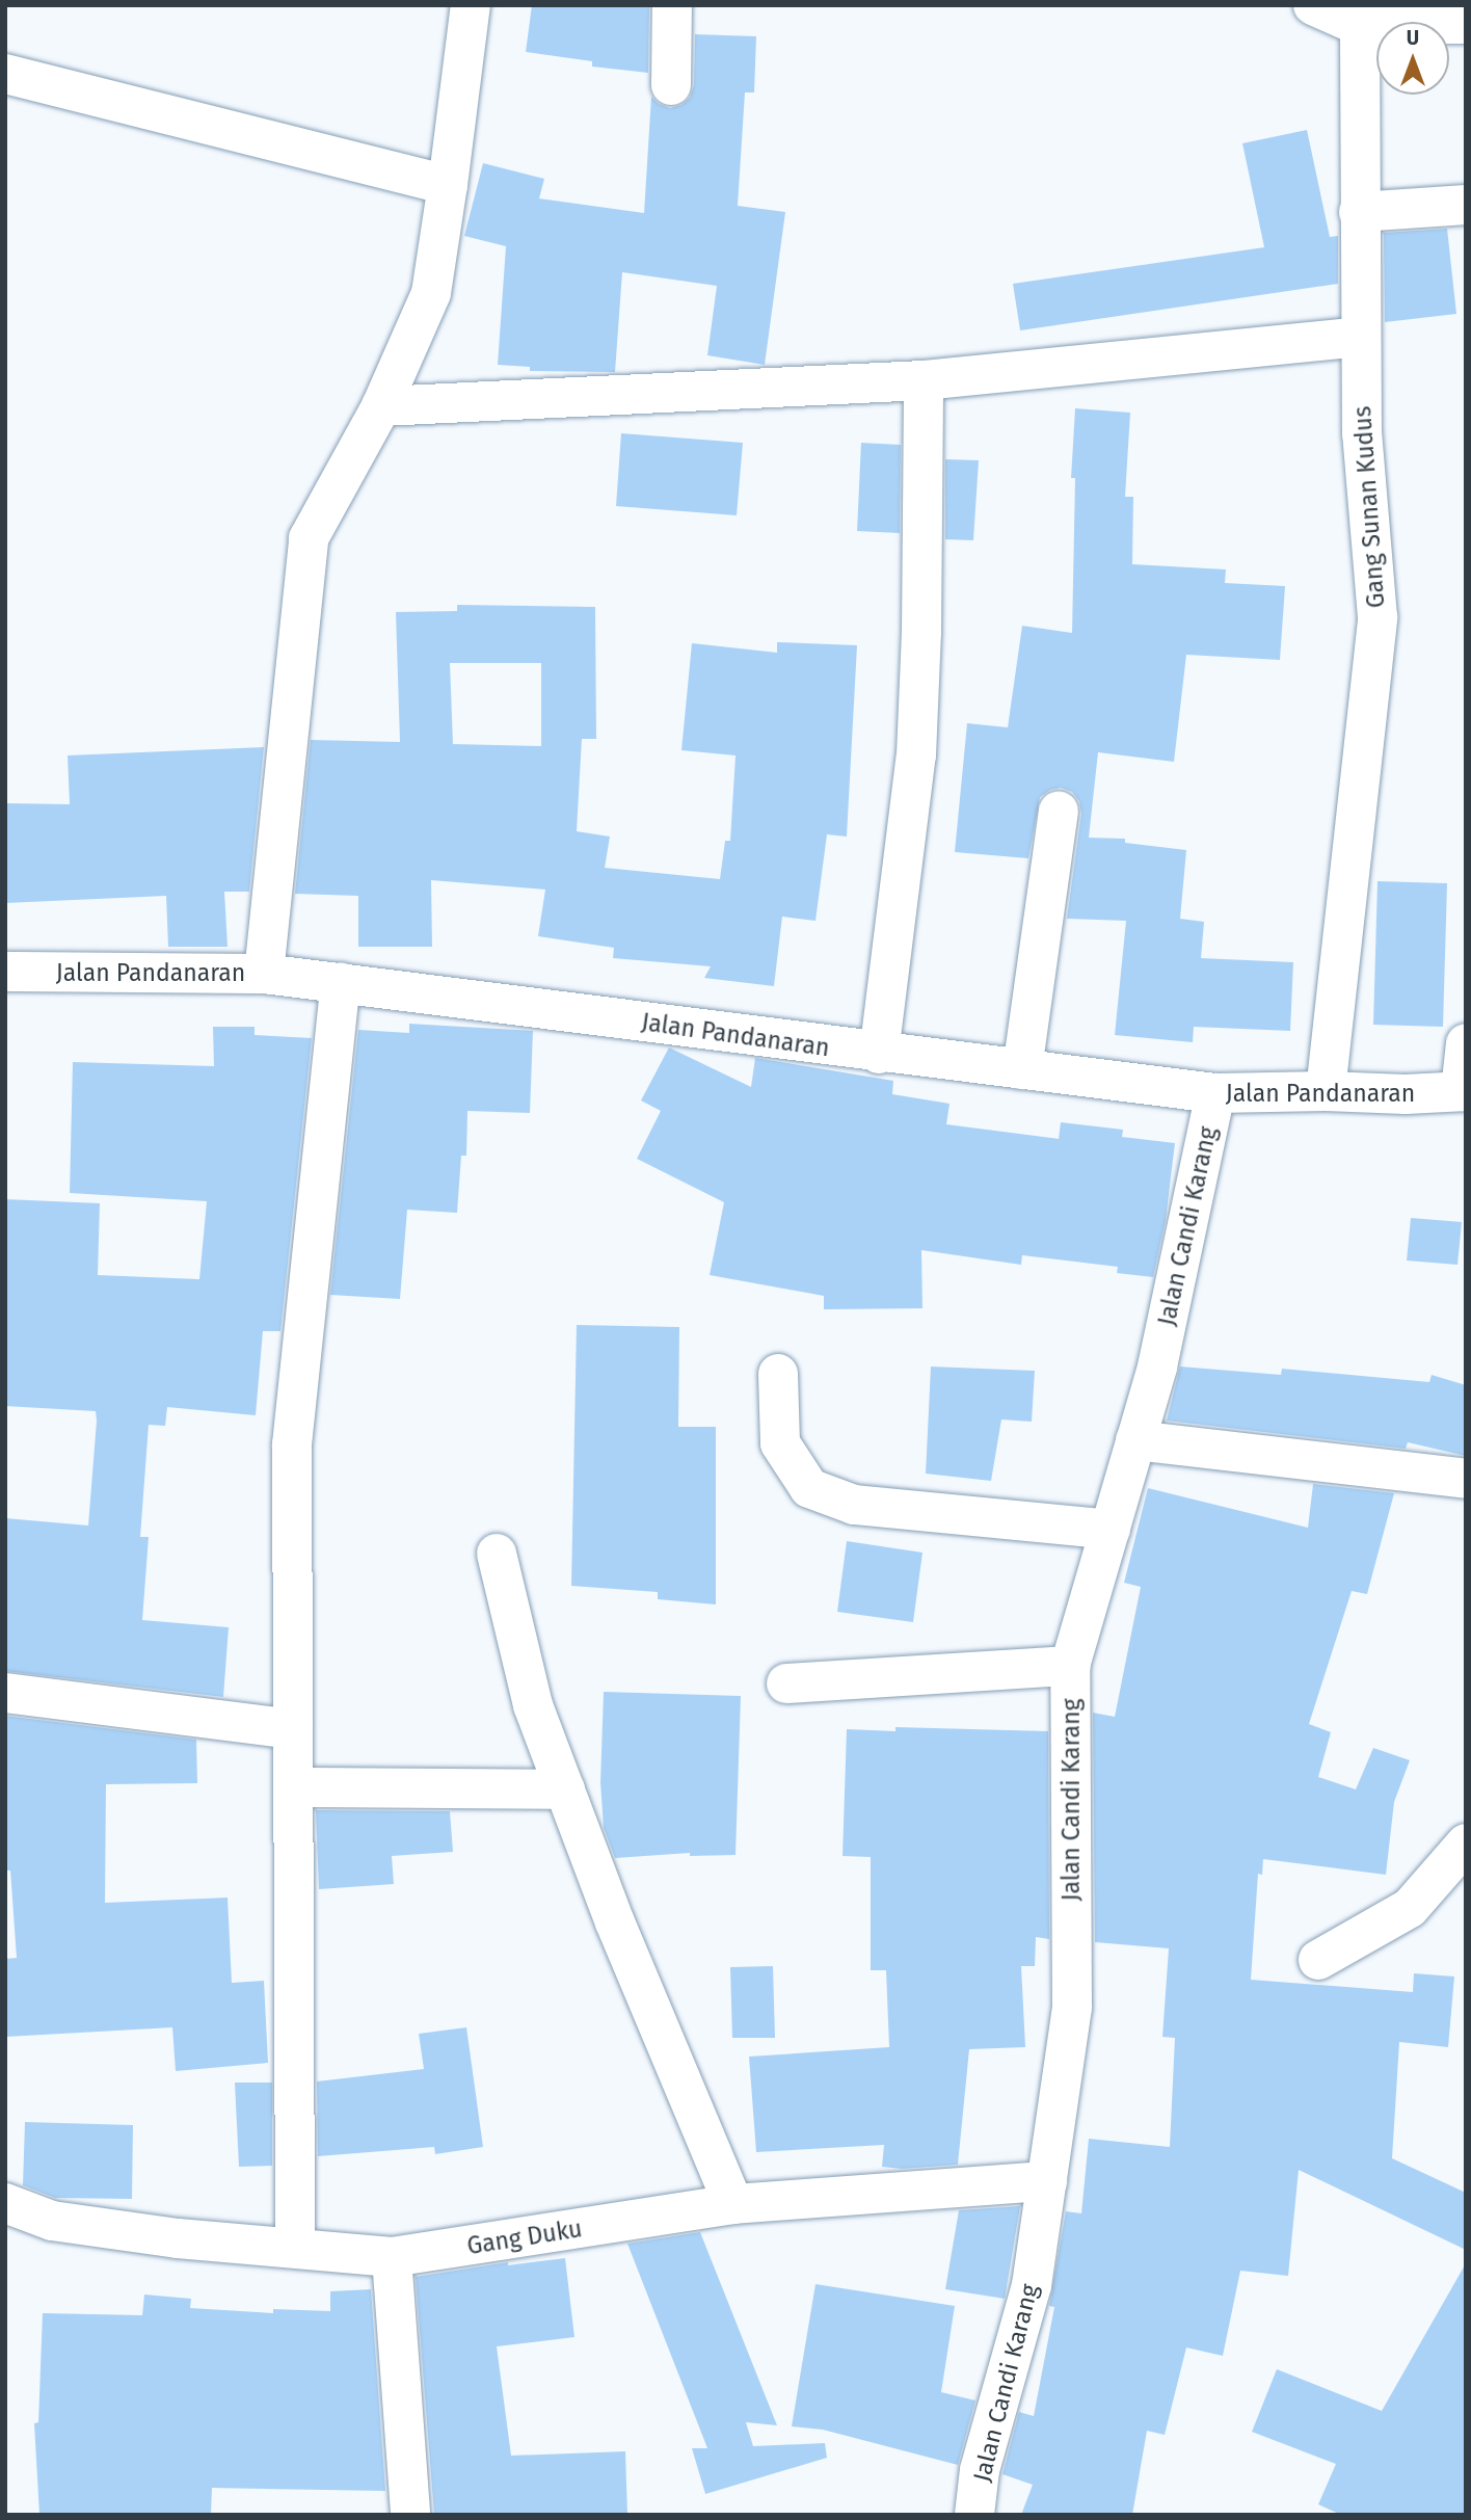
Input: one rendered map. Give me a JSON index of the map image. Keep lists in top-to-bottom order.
{
  "streets": {
    "street": [
      "Gang Sunan Kudus",
      "Jalan Pandanaran",
      "Jalan Candi Karang",
      "Gang Duku"
    ]
  },
  "crossings": [
    ["Gang Sunan Kudus", "Jalan Pandanaran"],
    ["Jalan Pandanaran", "Jalan Candi Karang"],
    ["Jalan Candi Karang", "Gang Duku"]
  ],
  "north": "top"
}
